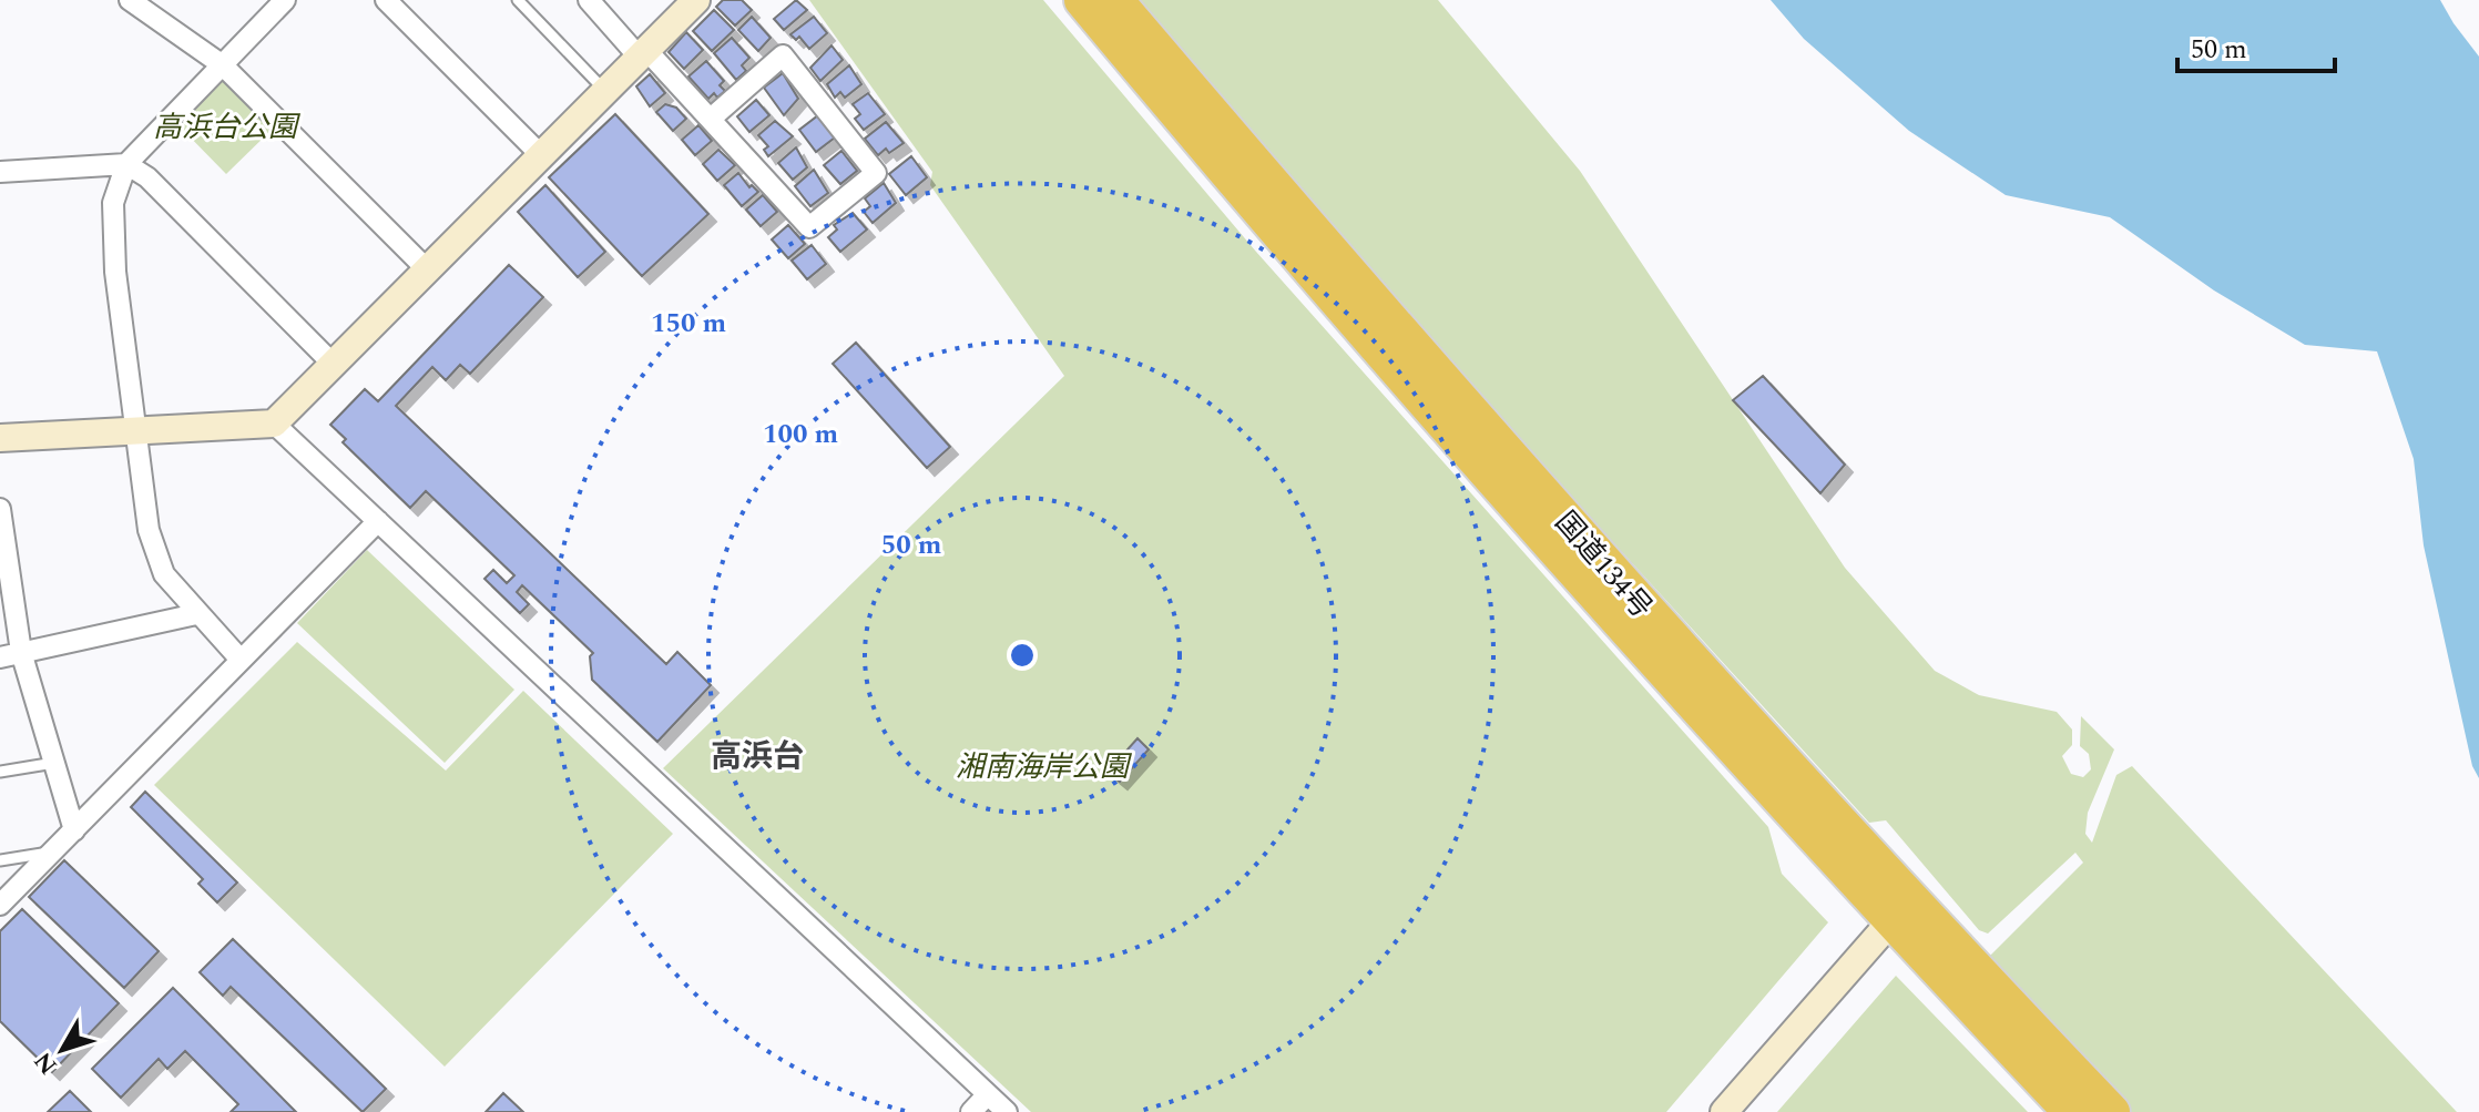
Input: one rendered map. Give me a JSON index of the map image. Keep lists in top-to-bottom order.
{
  "streets": {
    "highway": ["国道134号"]
  },
  "districts": ["高浜台"],
  "parks": ["高浜台公園", "湘南海岸公園"],
  "scale_bar": "50 m",
  "north": "bottom left",
  "rings": ["150 m", "100 m", "50 m"]
}
